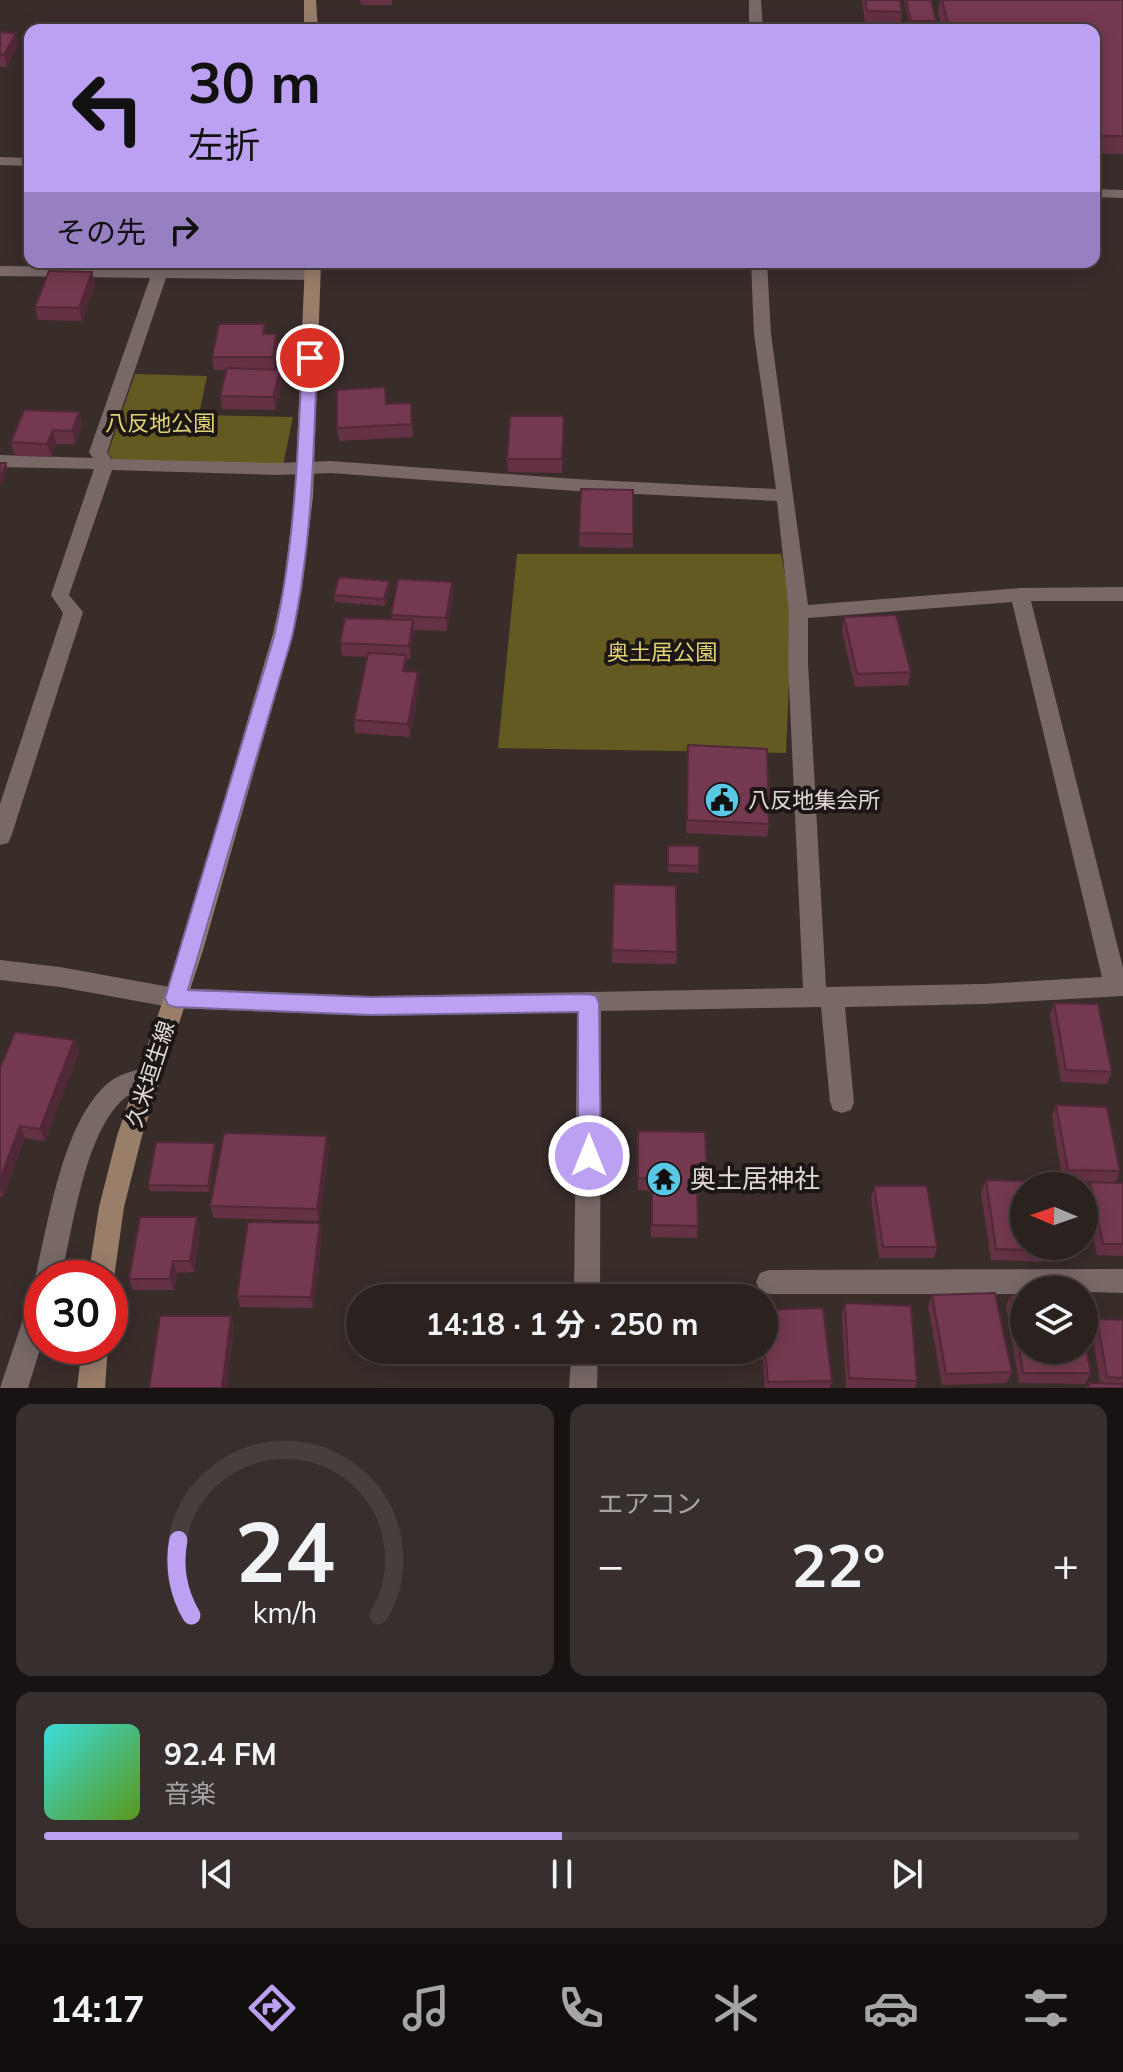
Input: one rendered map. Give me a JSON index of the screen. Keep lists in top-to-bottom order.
{
  "streets": {
    "main road": ["久米垣生線"]
  },
  "parks": ["八反地公園", "奥土居公園"],
  "places": {
    "public building": ["八反地集会所"],
    "temple": ["奥土居神社"]
  },
  "north": "left",
  "page": {
    "turn": ["30 m", "左折"],
    "then": "その先",
    "limit": "30",
    "trip": "14:18 · 1 分 · 250 m",
    "tile": "エアコン",
    "heat": ["−", "22°", "+"],
    "song": ["92.4 FM", "音楽"],
    "tabs": "14:17",
    "gauge": ["24", "km/h"]
  }
}
